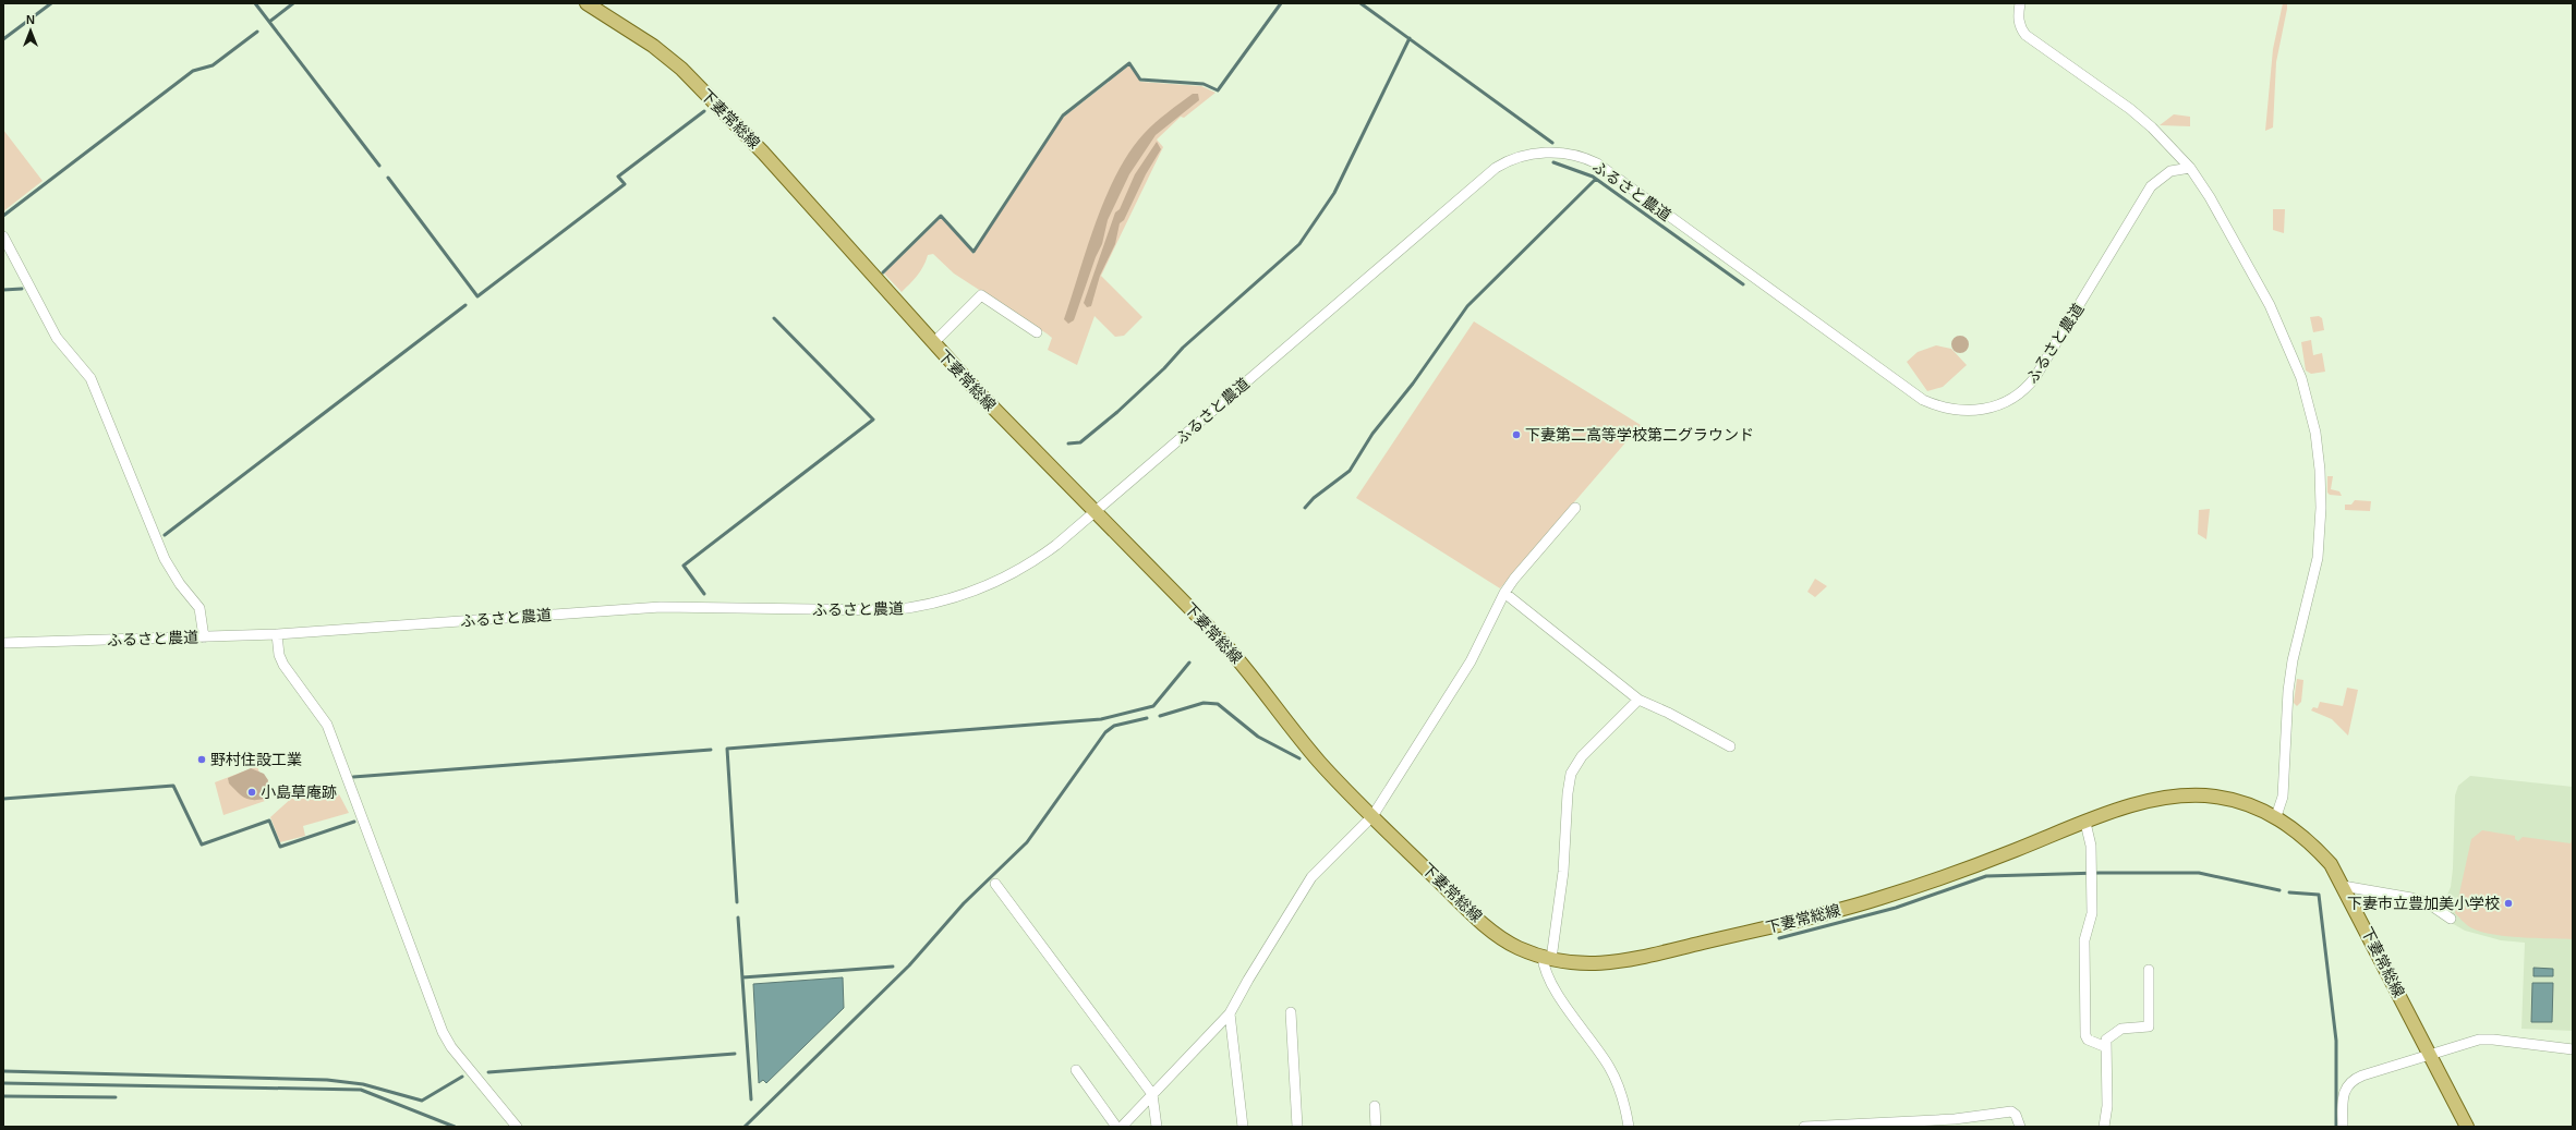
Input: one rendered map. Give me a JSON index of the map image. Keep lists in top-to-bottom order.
{
  "streets": {
    "main road": ["下妻常総線"],
    "street": ["ふるさと農道"]
  },
  "crossings": [
    ["下妻常総線", "ふるさと農道"]
  ],
  "places": [
    "下妻第二高等学校第二グラウンド",
    "野村住設工業",
    "小島草庵跡",
    "下妻市立豊加美小学校"
  ],
  "north": "top"
}
